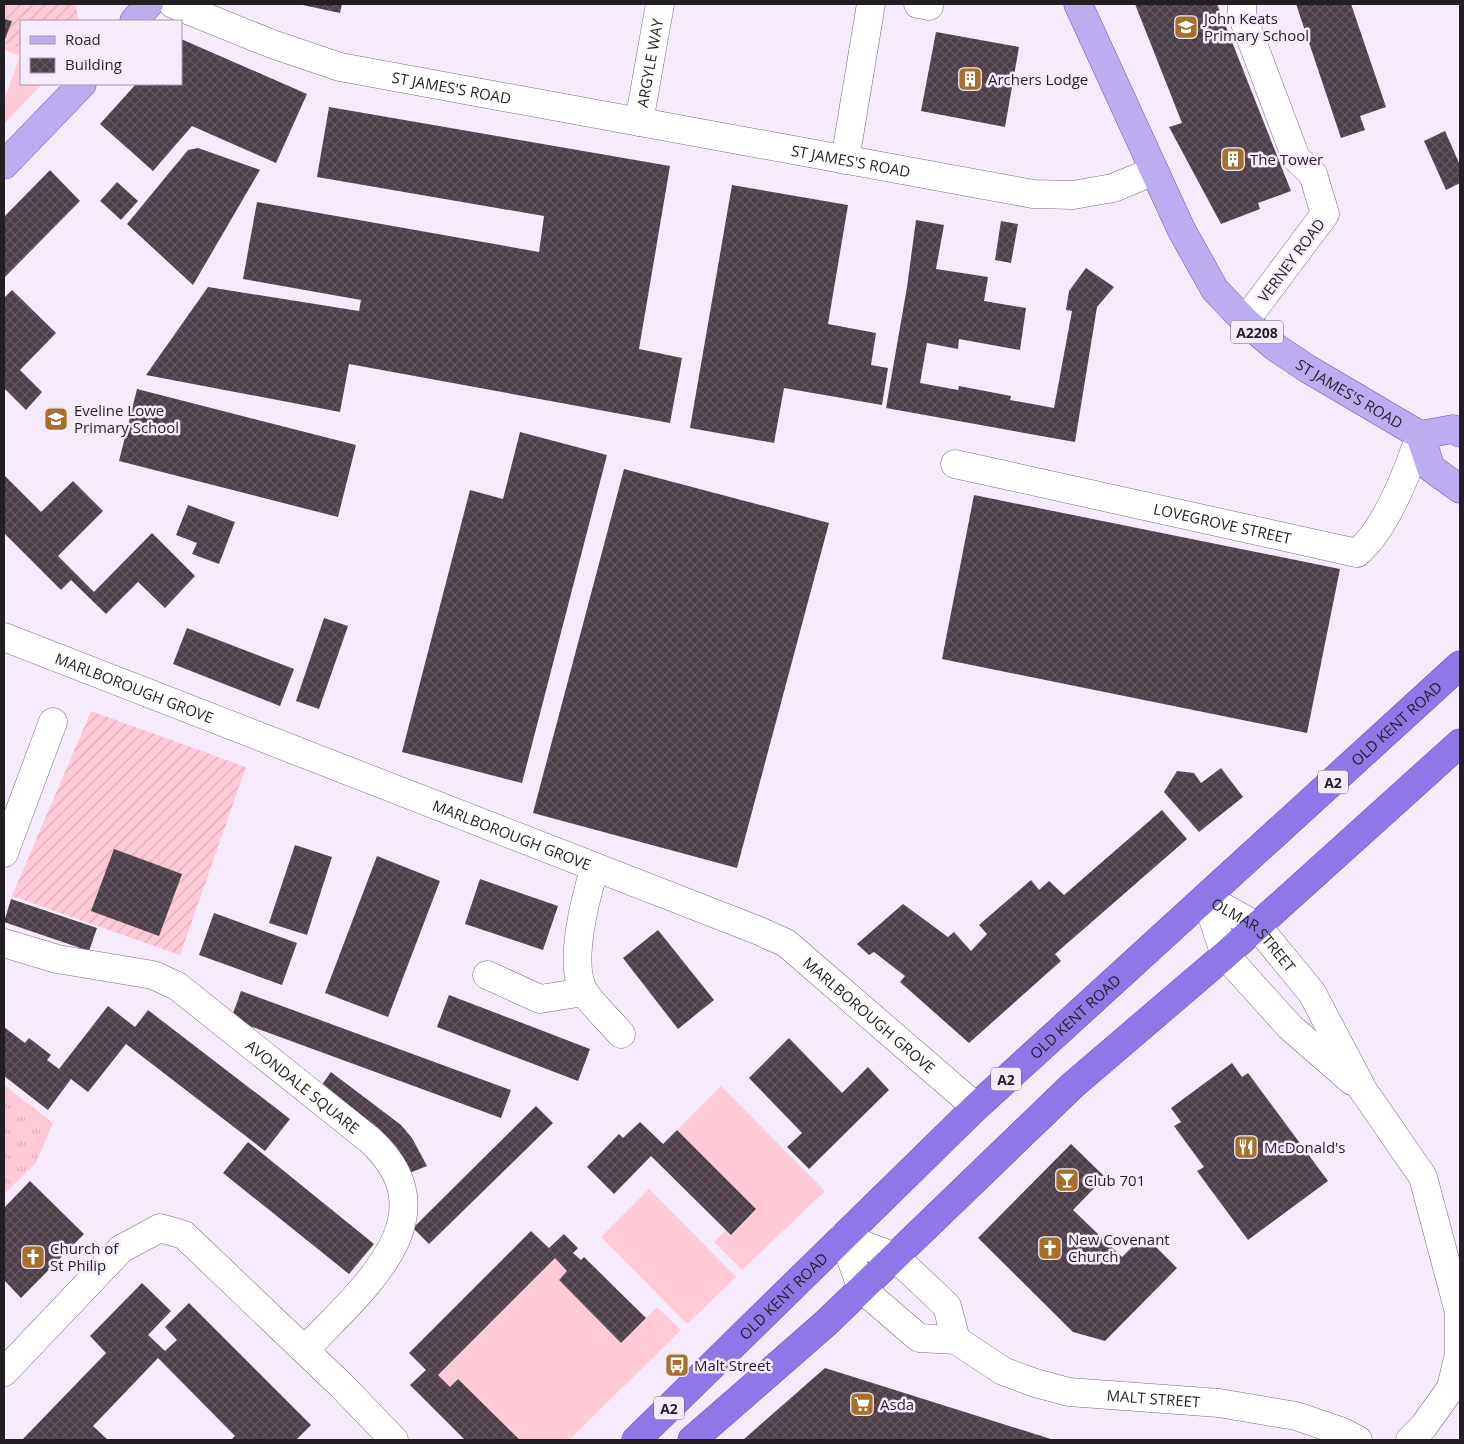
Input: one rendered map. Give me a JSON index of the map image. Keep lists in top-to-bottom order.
{
  "streets": {
    "highway": ["OLD KENT ROAD", "A2"],
    "main road": ["ST JAMES'S ROAD", "A2208"],
    "street": [
      "ARGYLE WAY",
      "VERNEY ROAD",
      "LOVEGROVE STREET",
      "MARLBOROUGH GROVE",
      "OLMAR STREET",
      "AVONDALE SQUARE",
      "MALT STREET"
    ]
  },
  "crossings": [
    ["ARGYLE WAY", "ST JAMES'S ROAD"],
    ["ST JAMES'S ROAD", "VERNEY ROAD"],
    ["ST JAMES'S ROAD", "A2208"],
    ["ST JAMES'S ROAD", "LOVEGROVE STREET"],
    ["MARLBOROUGH GROVE", "OLD KENT ROAD"],
    ["OLD KENT ROAD", "OLMAR STREET"],
    ["A2", "OLMAR STREET"]
  ],
  "places": {
    "school or university": ["John Keats Primary School", "Eveline Lowe Primary School"],
    "building": ["Archers Lodge", "The Tower"],
    "restaurant": ["McDonald's"],
    "bar": ["Club 701"],
    "church": ["New Covenant Church", "Church of St Philip"],
    "bus stop": ["Malt Street"],
    "supermarket": ["Asda"]
  },
  "legend": ["Road", "Building"]
}
